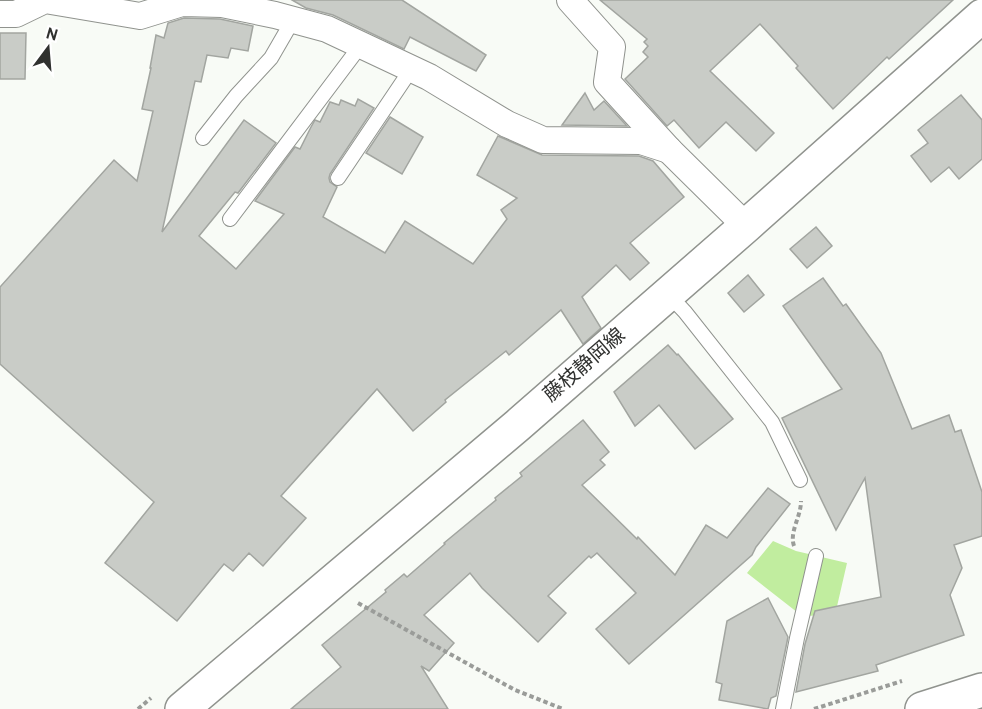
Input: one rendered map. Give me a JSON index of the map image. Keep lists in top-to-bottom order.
{
  "streets": {
    "main road": ["藤枝静岡線"]
  },
  "north": "top"
}
